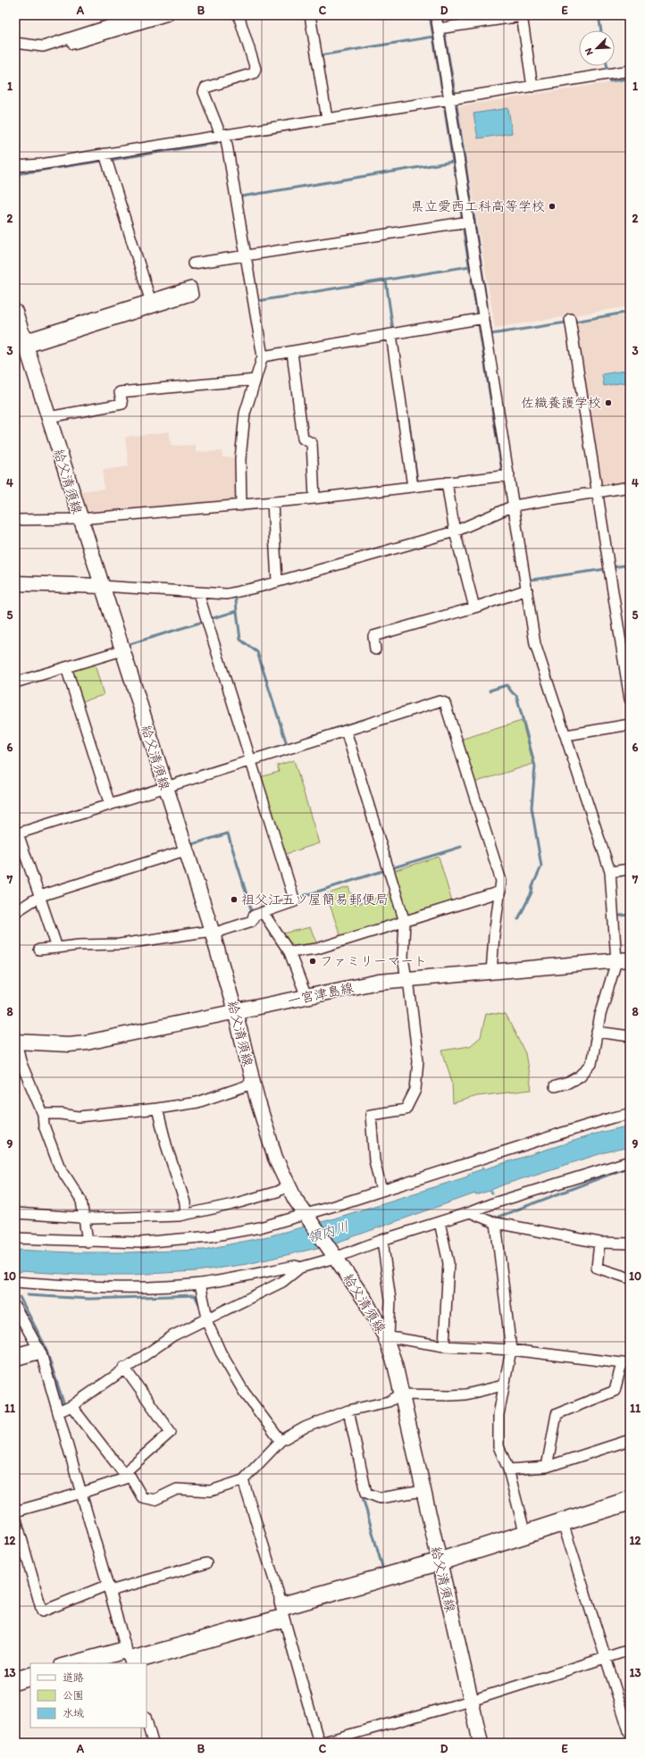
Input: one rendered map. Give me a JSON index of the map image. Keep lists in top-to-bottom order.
{
  "streets": {
    "main road": ["給父清須線", "一宮津島線"]
  },
  "crossings": [
    ["給父清須線", "一宮津島線"]
  ],
  "water": ["領内川"],
  "places": [
    "県立愛西工科高等学校",
    "佐織養護学校",
    "祖父江五ツ屋簡易郵便局",
    "ファミリーマート"
  ],
  "legend": ["道路", "公園", "水域"],
  "north": "bottom left",
  "grid": {
    "columns": [
      "A",
      "B",
      "C",
      "D",
      "E"
    ],
    "rows": [
      "1",
      "2",
      "3",
      "4",
      "5",
      "6",
      "7",
      "8",
      "9",
      "10",
      "11",
      "12",
      "13"
    ]
  }
}
